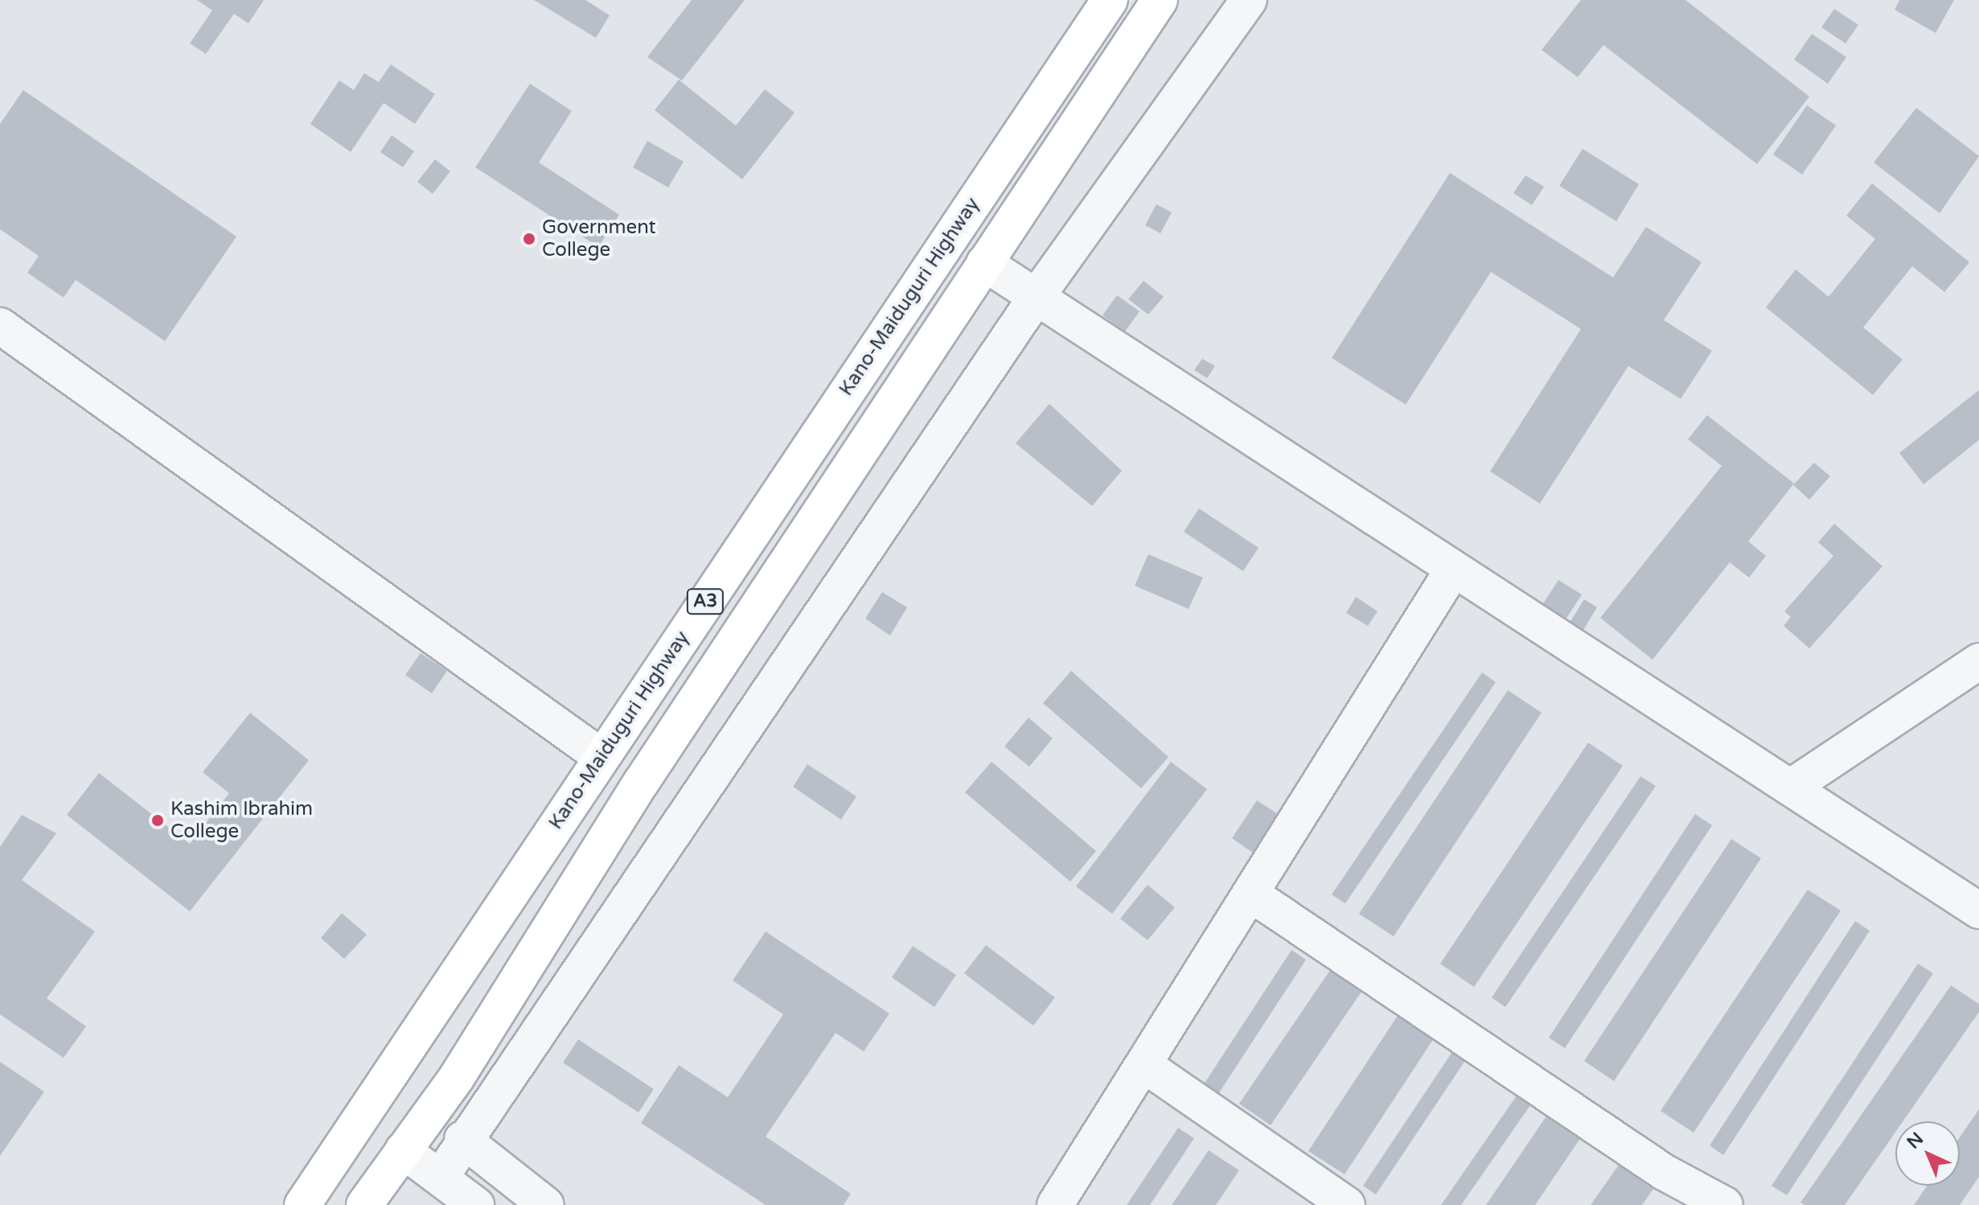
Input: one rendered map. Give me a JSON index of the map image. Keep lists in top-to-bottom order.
{
  "streets": {
    "highway": ["Kano-Maiduguri Highway", "A3"]
  },
  "places": ["Government College", "Kashim Ibrahim College"],
  "north": "top left"
}
